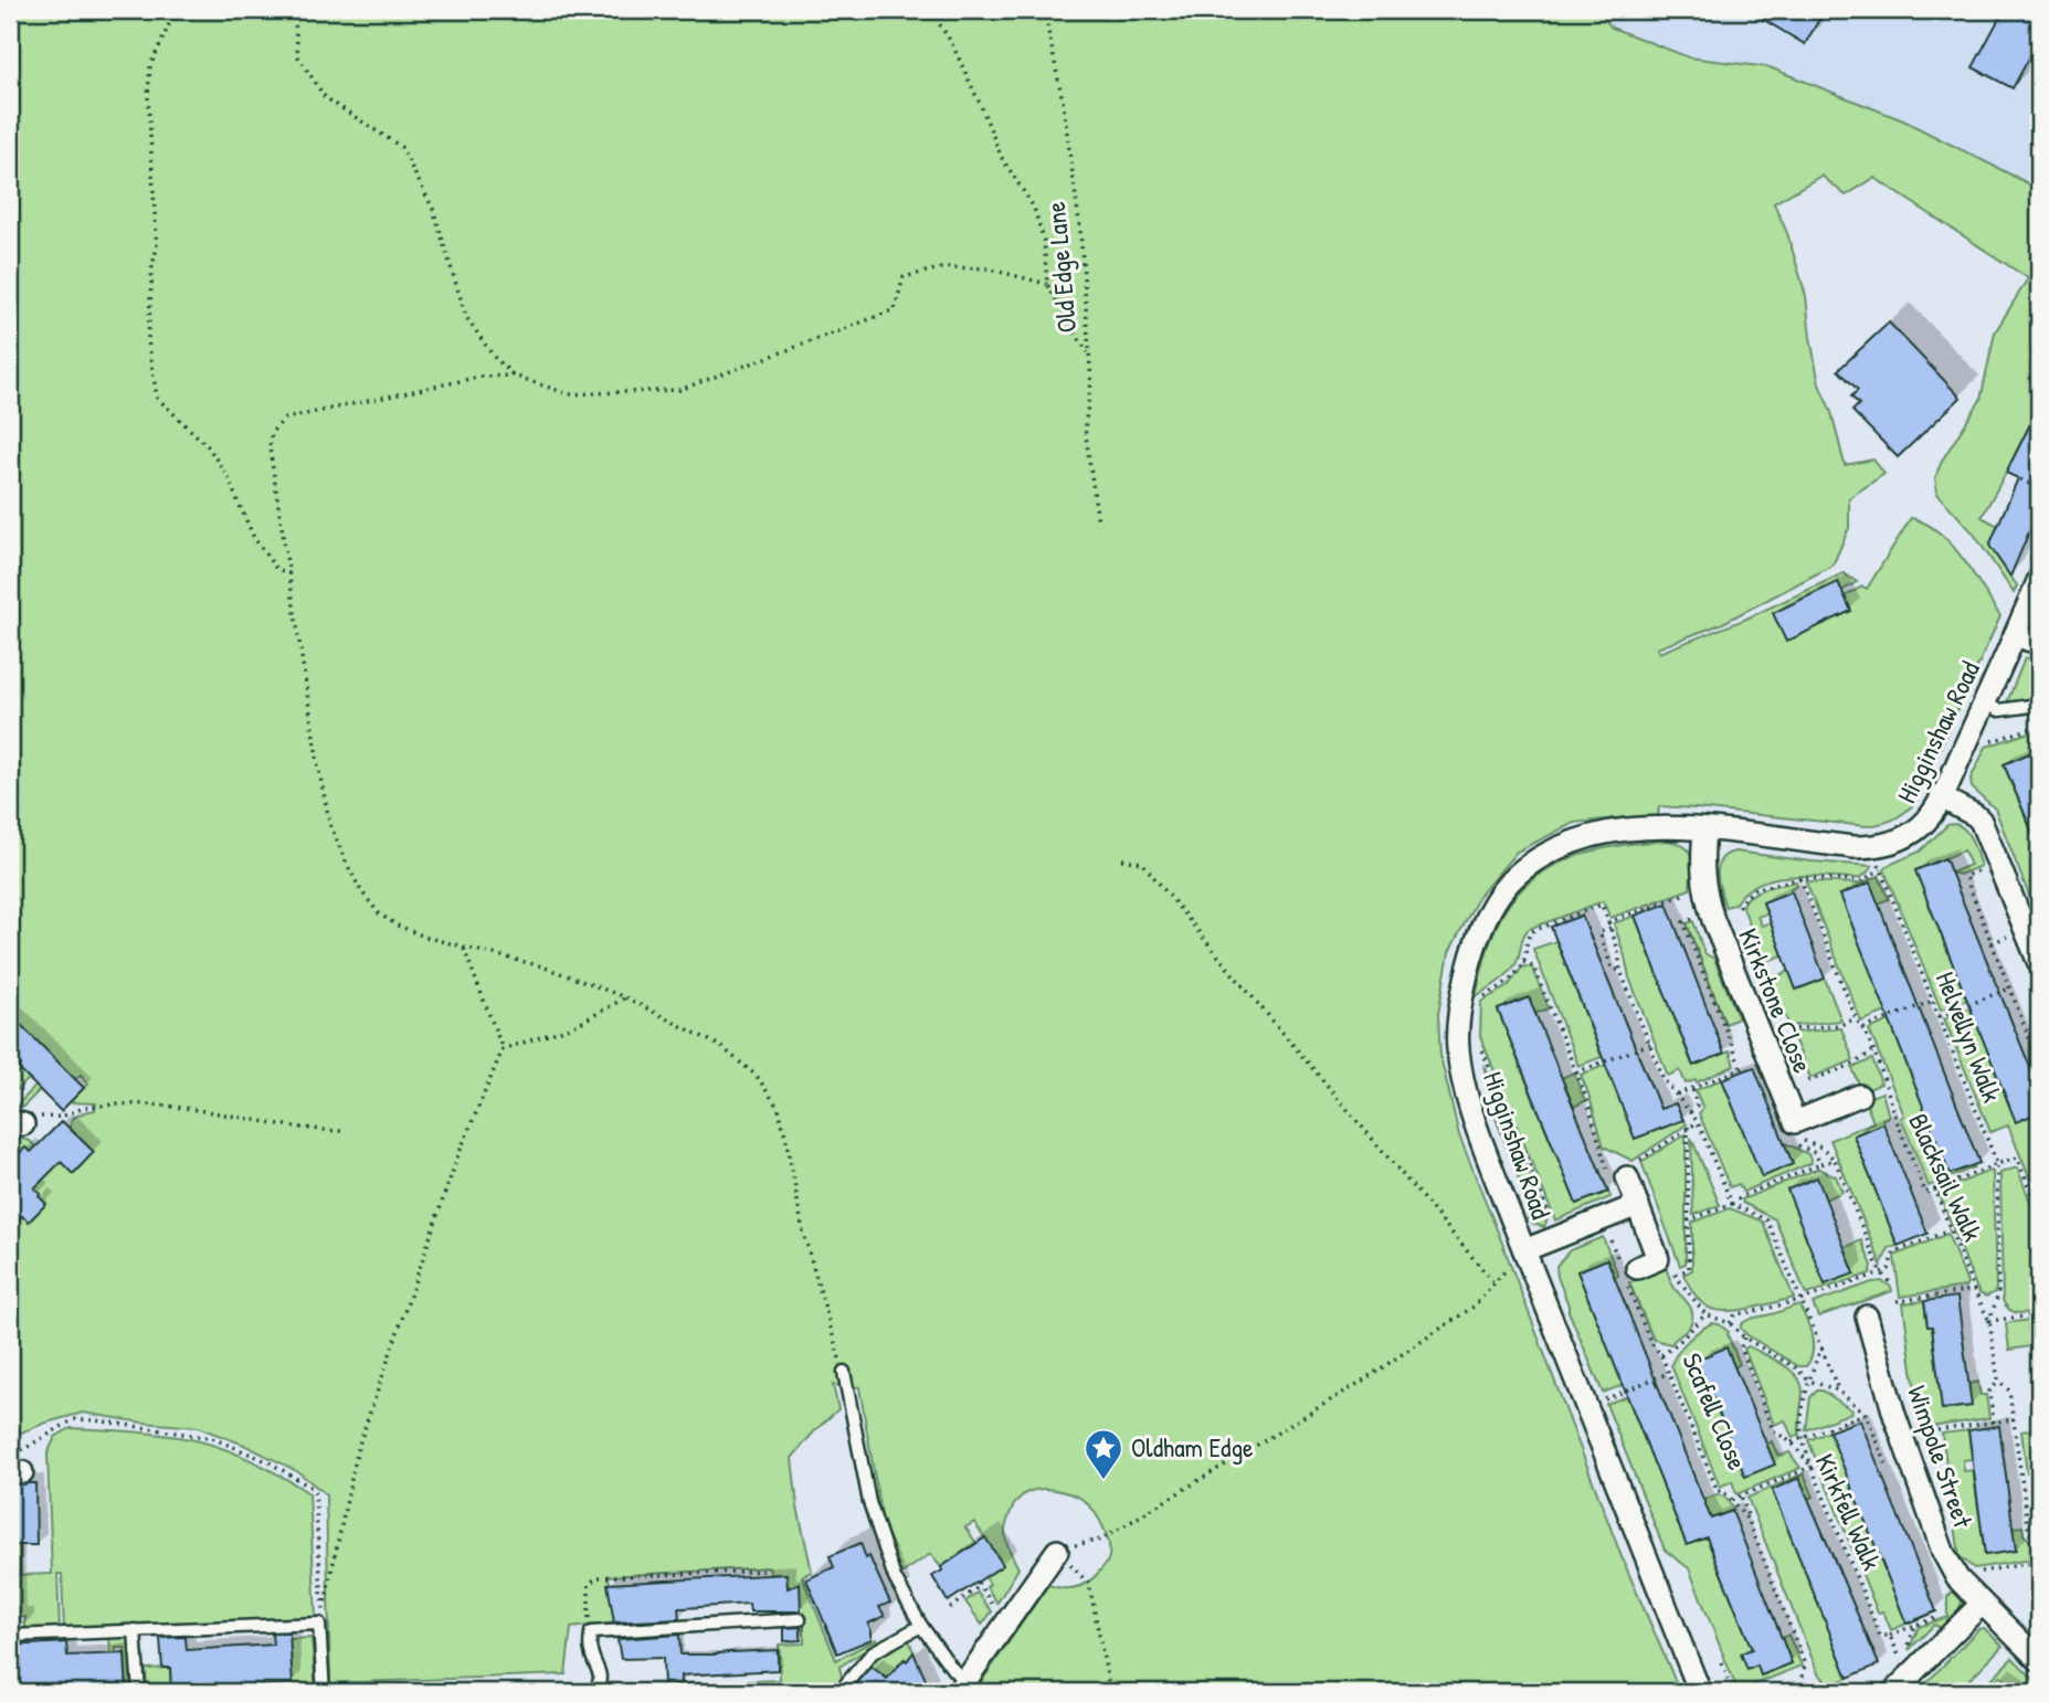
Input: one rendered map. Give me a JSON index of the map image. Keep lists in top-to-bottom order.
{
  "streets": {
    "street": ["Higginshaw Road", "Kirkstone Close", "Wimpole Street"],
    "path": [
      "Old Edge Lane",
      "Helvellyn Walk",
      "Blacksail Walk",
      "Scafell Close",
      "Kirkfell Walk"
    ]
  },
  "crossings": [
    ["Higginshaw Road", "Kirkstone Close"],
    ["Higginshaw Road", "Helvellyn Walk"]
  ],
  "places": {
    "place": ["Oldham Edge"]
  }
}
